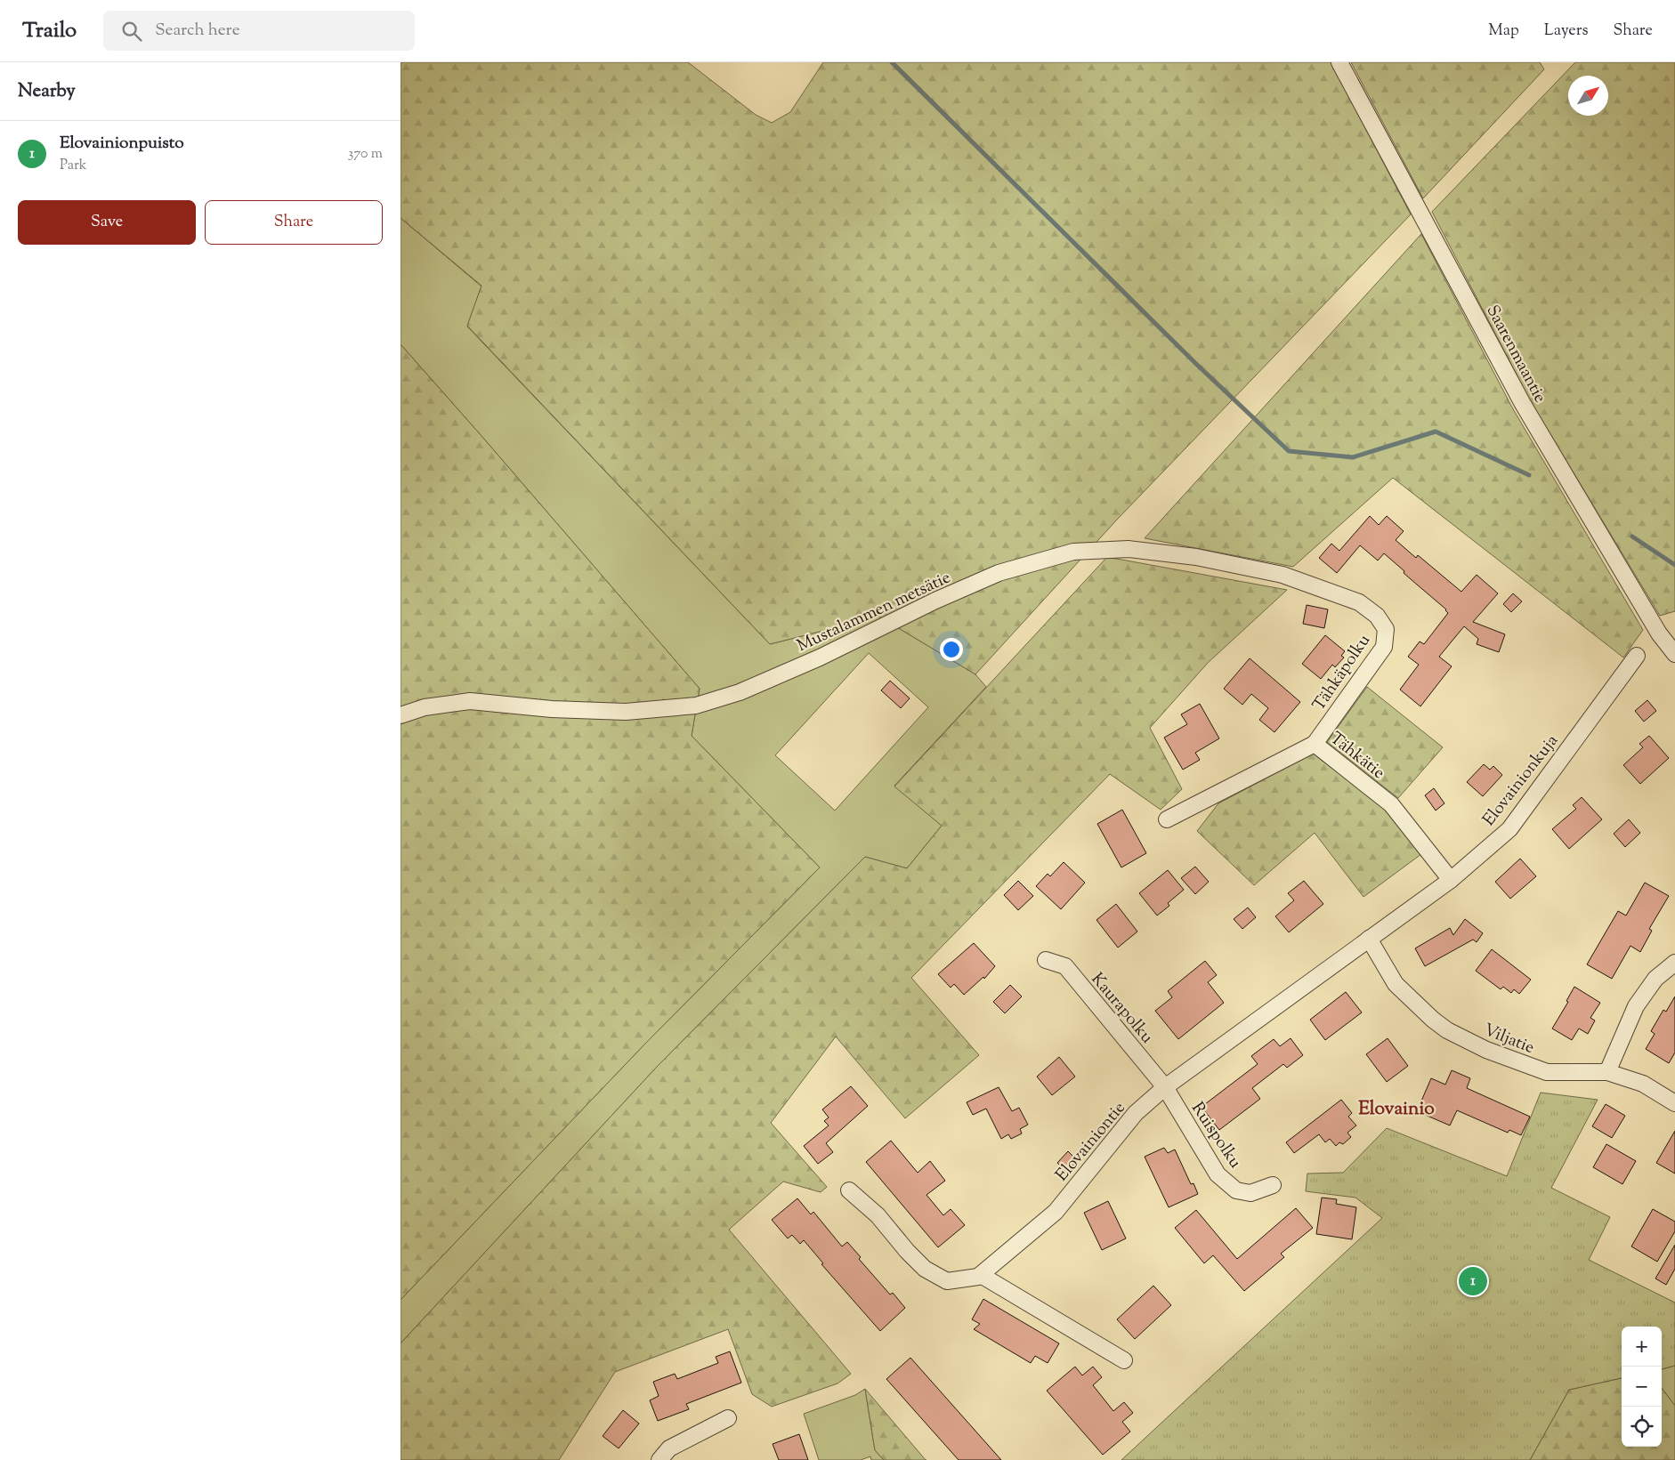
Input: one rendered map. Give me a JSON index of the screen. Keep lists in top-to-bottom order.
{
  "streets": {
    "street": [
      "Saarenmaantie",
      "Mustalammen metsätie",
      "Tähkäpolku",
      "Tähkätie",
      "Elovainionkuja",
      "Kaurapolku",
      "Viljatie",
      "Ruispolku",
      "Elovainiontie"
    ]
  },
  "crossings": [
    ["Mustalammen metsätie", "Tähkäpolku"],
    ["Tähkäpolku", "Tähkätie"],
    ["Tähkätie", "Elovainionkuja"],
    ["Elovainionkuja", "Viljatie"],
    ["Elovainionkuja", "Elovainiontie"],
    ["Kaurapolku", "Ruispolku"],
    ["Kaurapolku", "Elovainiontie"],
    ["Viljatie", "Elovainiontie"],
    ["Ruispolku", "Elovainiontie"]
  ],
  "districts": ["Elovainio"],
  "north": "top right",
  "page": {
    "header": "Trailo",
    "search": "Search here",
    "nav": ["Map", "Layers", "Share"],
    "heading": "Nearby",
    "list": [
      {
        "mark": "1",
        "name": "Elovainionpuisto",
        "note": "Park",
        "value": "370 m"
      }
    ],
    "buttons": ["Save", "Share"],
    "pins": "1",
    "map_buttons": ["+", "−"]
  }
}
